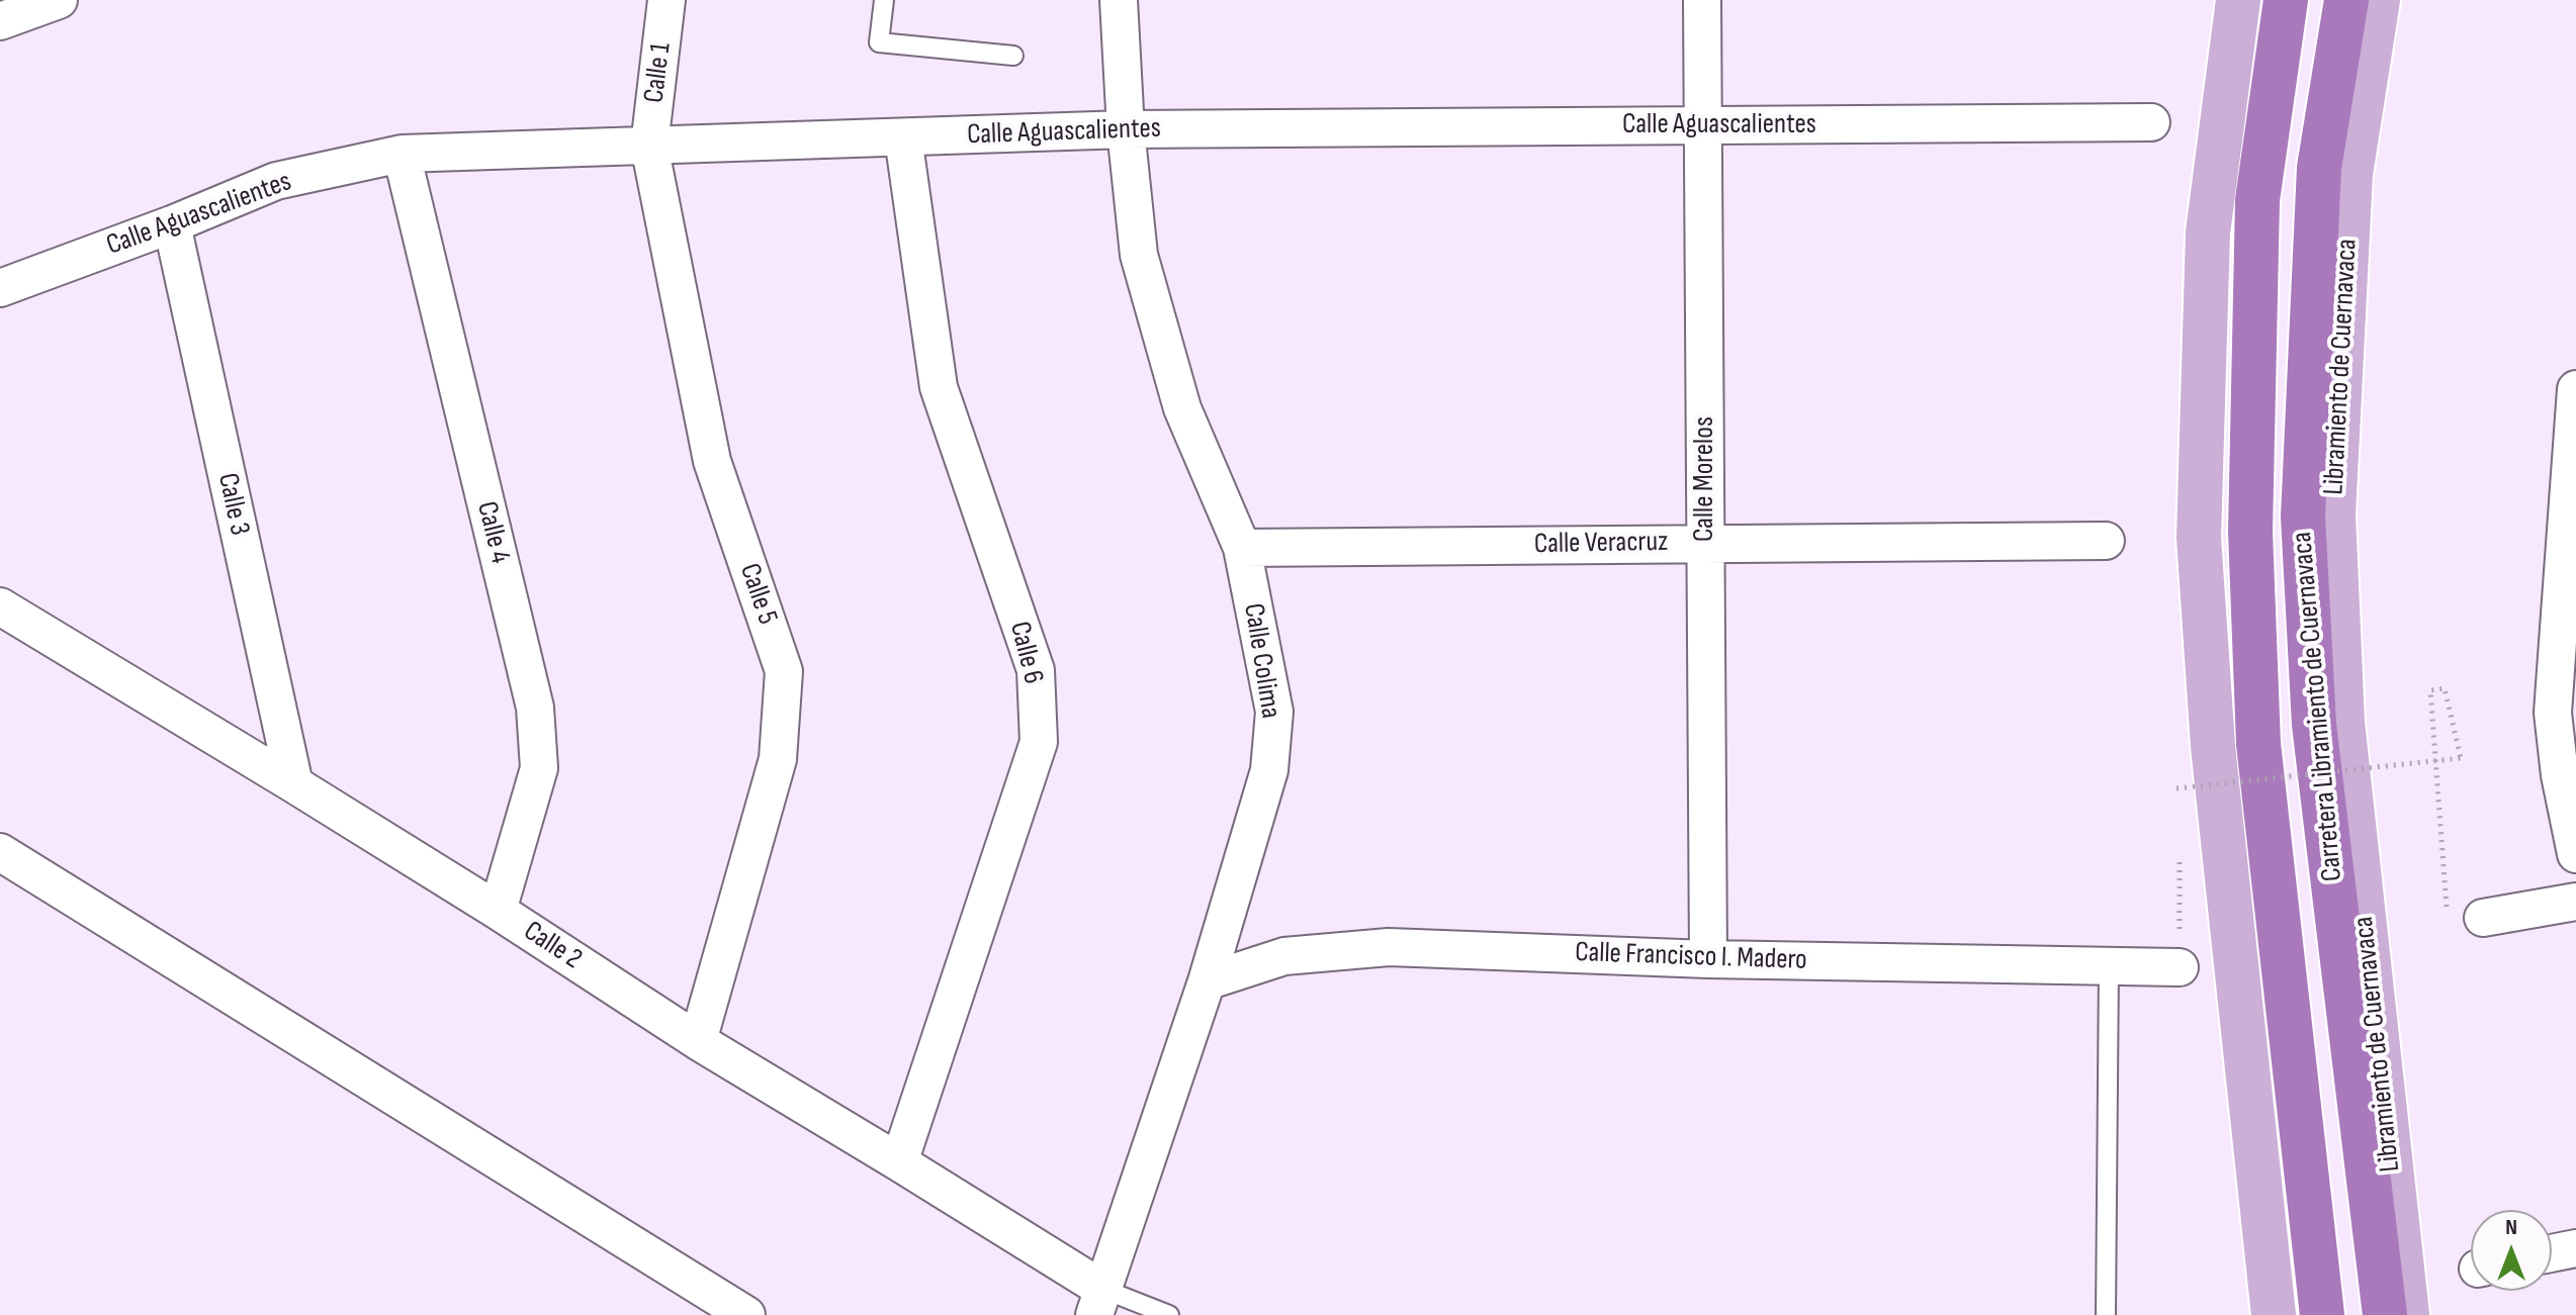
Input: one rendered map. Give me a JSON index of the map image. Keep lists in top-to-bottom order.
{
  "streets": {
    "highway": ["Carretera Libramiento de Cuernavaca"],
    "main road": ["Libramiento de Cuernavaca"],
    "street": [
      "Calle 1",
      "Calle Aguascalientes",
      "Calle Morelos",
      "Calle 3",
      "Calle 4",
      "Calle Veracruz",
      "Calle 5",
      "Calle 6",
      "Calle Colima",
      "Calle 2",
      "Calle Francisco I. Madero"
    ]
  },
  "crossings": [
    ["Calle 1", "Calle Aguascalientes"],
    ["Calle 1", "Calle 5"],
    ["Calle Aguascalientes", "Calle Morelos"],
    ["Calle Aguascalientes", "Calle 3"],
    ["Calle Aguascalientes", "Calle 4"],
    ["Calle Aguascalientes", "Calle 5"],
    ["Calle Aguascalientes", "Calle 6"],
    ["Calle Aguascalientes", "Calle Colima"],
    ["Calle Morelos", "Calle Veracruz"],
    ["Calle Morelos", "Calle Francisco I. Madero"],
    ["Calle 3", "Calle 2"],
    ["Calle 4", "Calle 2"],
    ["Calle Veracruz", "Calle Colima"],
    ["Calle 5", "Calle 2"],
    ["Calle 6", "Calle 2"],
    ["Calle Colima", "Calle 2"],
    ["Calle Colima", "Calle Francisco I. Madero"]
  ],
  "north": "top"
}
